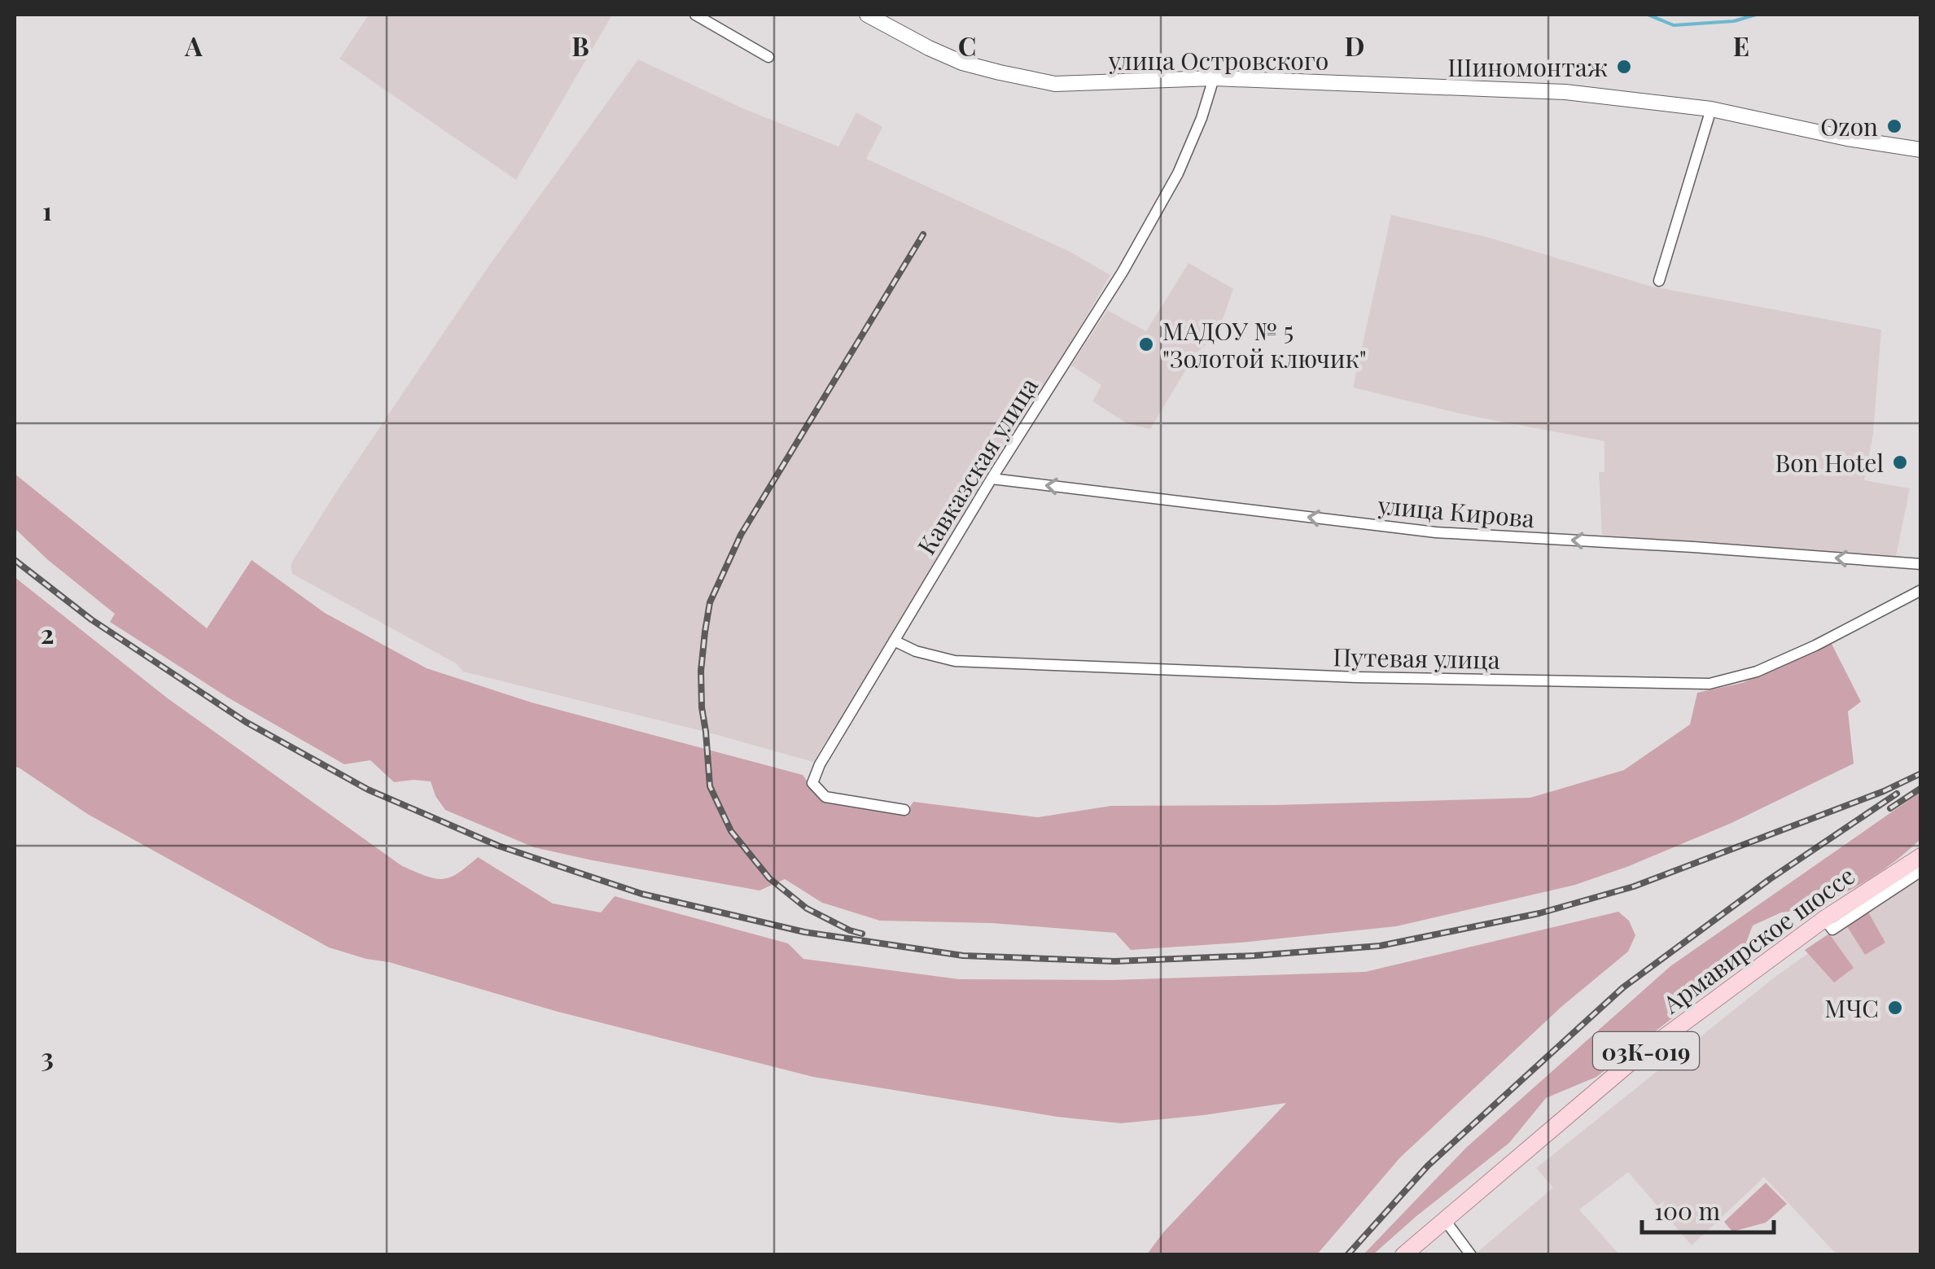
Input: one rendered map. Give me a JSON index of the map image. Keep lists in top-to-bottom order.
{
  "streets": {
    "main road": ["Армавирское шоссе", "03К-019"],
    "street": [
      "улица Островского",
      "Кавказская улица",
      "улица Кирова",
      "Путевая улица"
    ]
  },
  "crossings": [
    ["улица Островского", "Кавказская улица"],
    ["Кавказская улица", "улица Кирова"],
    ["Кавказская улица", "Путевая улица"]
  ],
  "one_way": ["улица Кирова"],
  "places": [
    "Шиномонтаж",
    "Ozon",
    "МАДОУ № 5 \"Золотой ключик\"",
    "Bon Hotel",
    "МЧС"
  ],
  "scale_bar": "100 m",
  "grid": {
    "columns": [
      "A",
      "B",
      "C",
      "D",
      "E"
    ],
    "rows": ["1", "2", "3"]
  }
}
